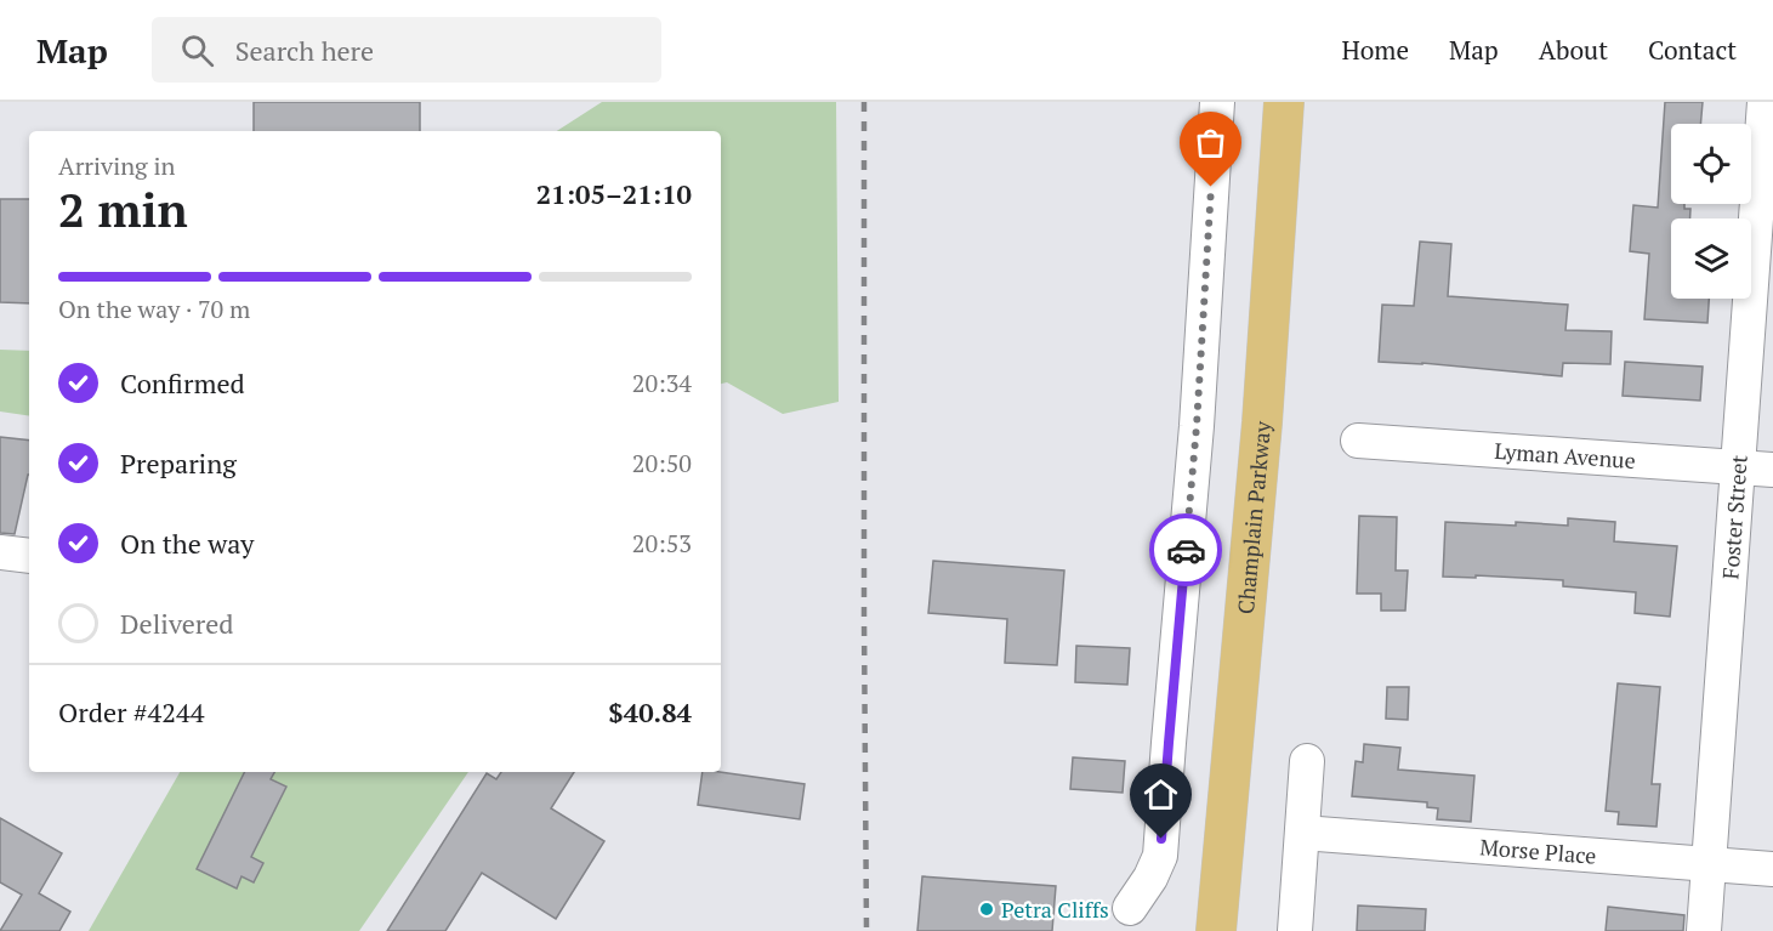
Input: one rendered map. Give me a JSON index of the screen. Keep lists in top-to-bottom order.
{
  "streets": {
    "main road": ["Champlain Parkway"],
    "street": ["Lyman Avenue", "Foster Street", "Morse Place"]
  },
  "crossings": [
    ["Lyman Avenue", "Foster Street"],
    ["Foster Street", "Morse Place"]
  ],
  "places": ["Petra Cliffs"],
  "page": {
    "header": "Map",
    "search": "Search here",
    "nav": [
      "Home",
      "Map",
      "About",
      "Contact"
    ],
    "heading": ["2 min", "Arriving in", "21:05–21:10"],
    "panel": ["Order #4244", "$40.84"],
    "bar": "On the way · 70 m",
    "list": [
      ["Confirmed", "20:34"],
      ["Preparing", "20:50"],
      ["On the way", "20:53"],
      "Delivered"
    ]
  }
}
